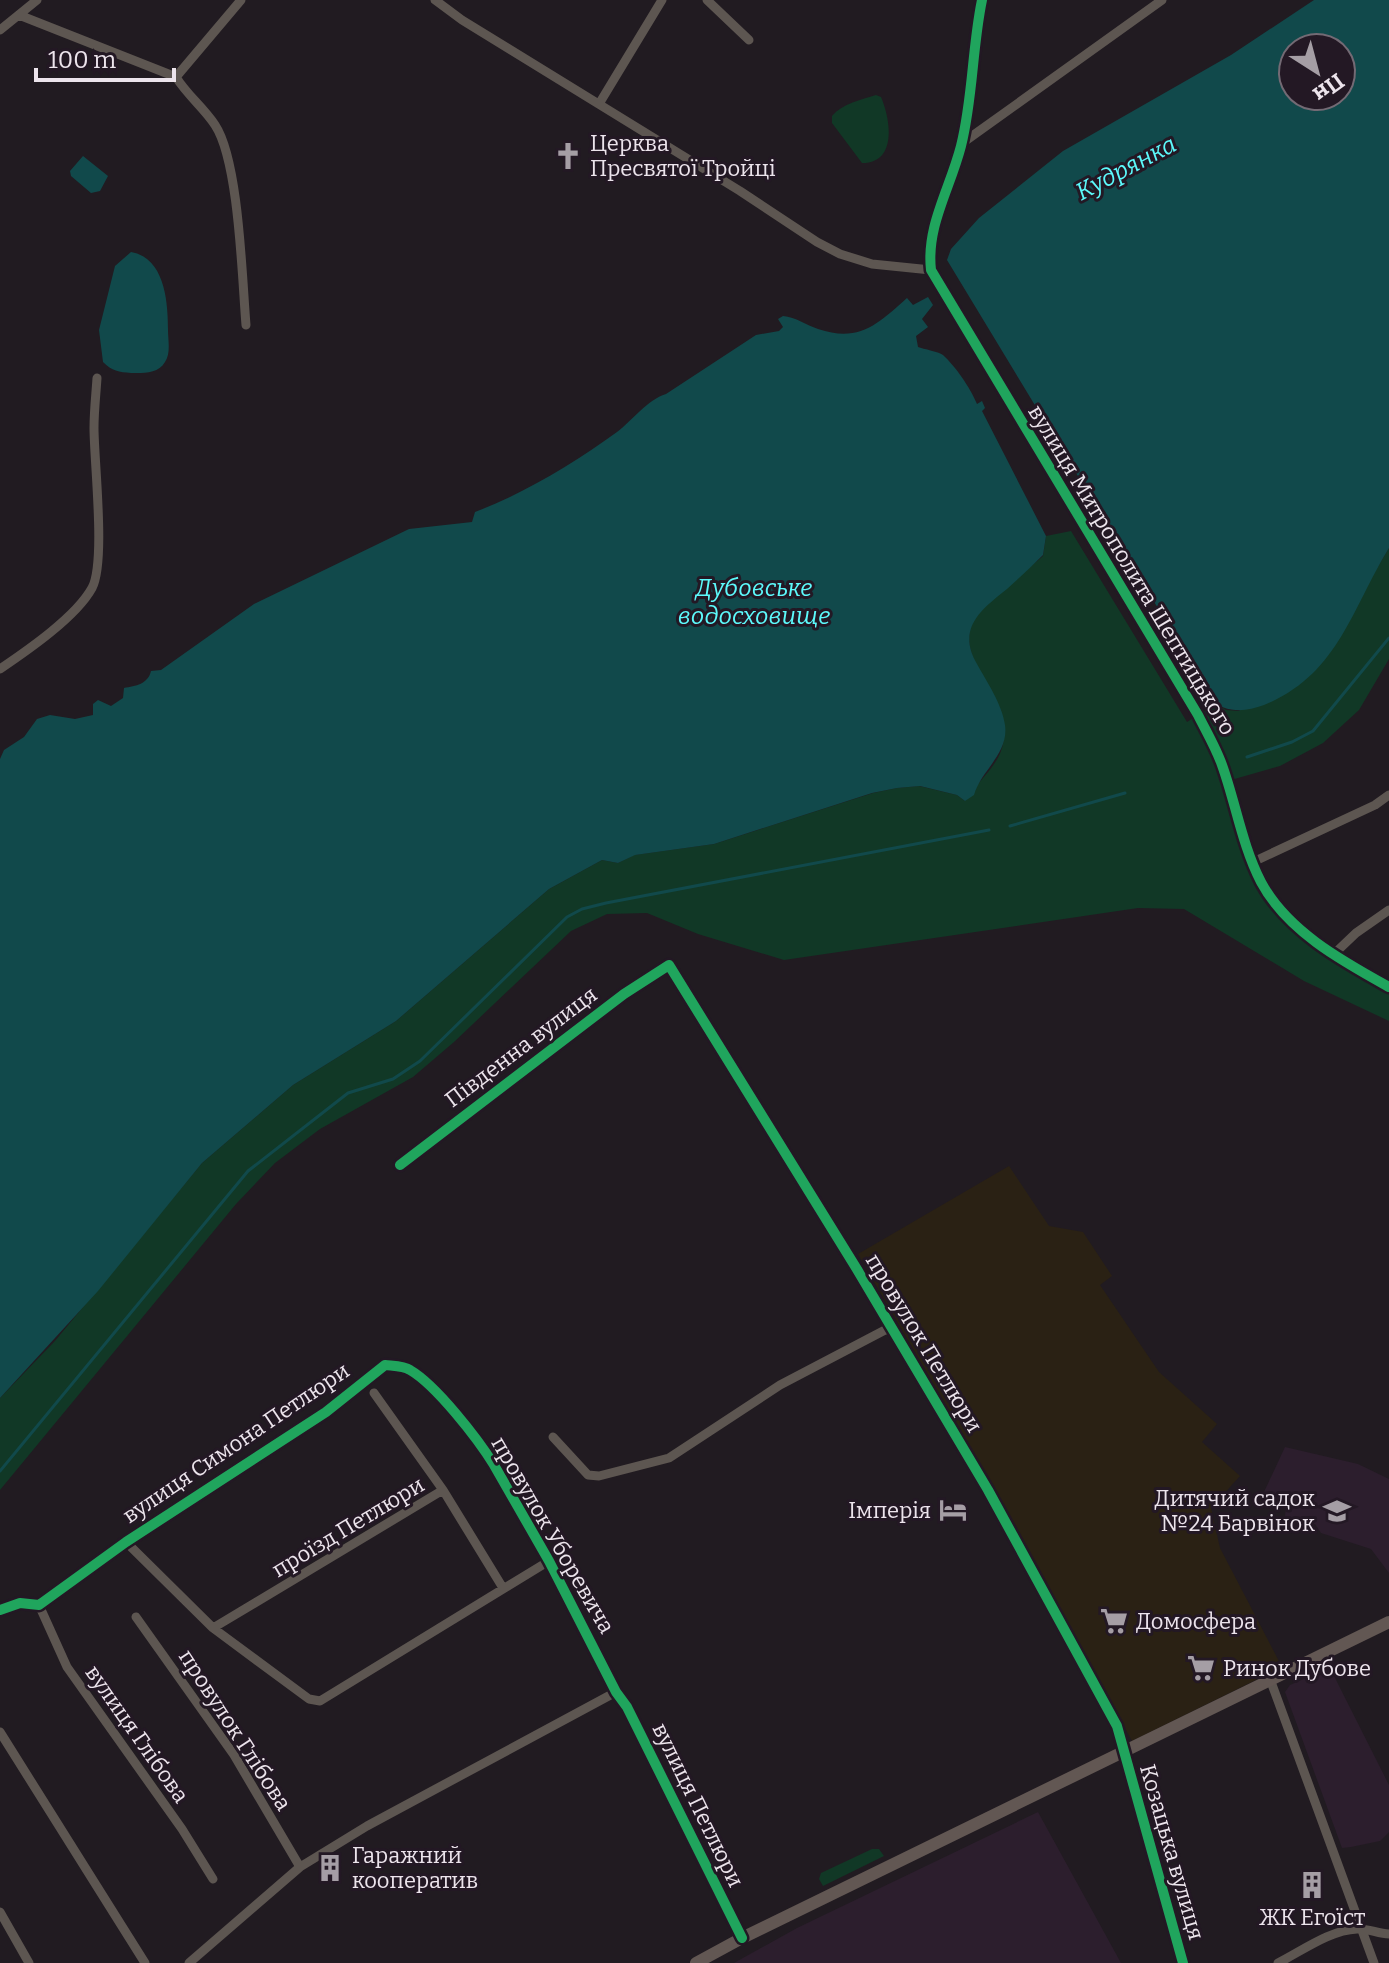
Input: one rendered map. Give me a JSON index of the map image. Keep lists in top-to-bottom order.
{
  "streets": {
    "street": [
      "вулиця Митрополита Шептицького",
      "Південна вулиця",
      "провулок Петлюри",
      "вулиця Симона Петлюри",
      "проїзд Петлюри",
      "провулок Уборевича",
      "провулок Глібова",
      "вулиця Глібова",
      "вулиця Петлюри",
      "Козацька вулиця"
    ]
  },
  "crossings": [
    ["Південна вулиця", "провулок Петлюри"],
    ["провулок Петлюри", "Козацька вулиця"],
    ["вулиця Симона Петлюри", "провулок Уборевича"],
    ["вулиця Симона Петлюри", "вулиця Глібова"],
    ["провулок Уборевича", "вулиця Петлюри"]
  ],
  "water": ["Кудрянка", "Дубовське водосховище"],
  "places": {
    "church": ["Церква Пресвятої Тройці"],
    "hotel": ["Імперія"],
    "school or university": ["Дитячий садок №24 Барвінок"],
    "supermarket": ["Домосфера", "Ринок Дубове"],
    "building": ["Гаражний кооператив", "ЖК Егоїст"]
  },
  "scale_bar": "100 m",
  "north": "bottom right"
}
